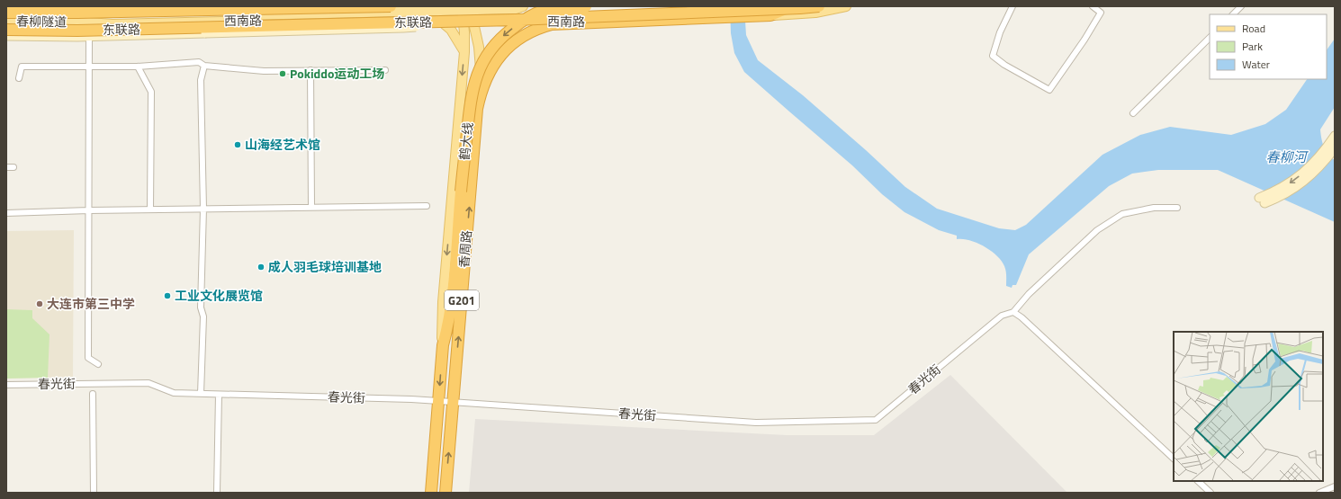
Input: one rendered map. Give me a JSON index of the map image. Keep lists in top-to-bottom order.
{
  "streets": {
    "highway": [
      "西南路",
      "东联路",
      "鹤大线",
      "香周路",
      "G201"
    ],
    "main road": ["春柳隧道"],
    "street": ["春光街"]
  },
  "crossings": [
    ["西南路", "春柳隧道"],
    ["西南路", "东联路"],
    ["西南路", "鹤大线"],
    ["西南路", "香周路"],
    ["东联路", "香周路"],
    ["鹤大线", "香周路"],
    ["香周路", "春光街"]
  ],
  "one_way": ["鹤大线"],
  "water": ["春柳河"],
  "places": [
    "Pokiddo运动工场",
    "山海经艺术馆",
    "成人羽毛球培训基地",
    "工业文化展览馆",
    "大连市第三中学"
  ],
  "legend": ["Road", "Park", "Water"]
}
